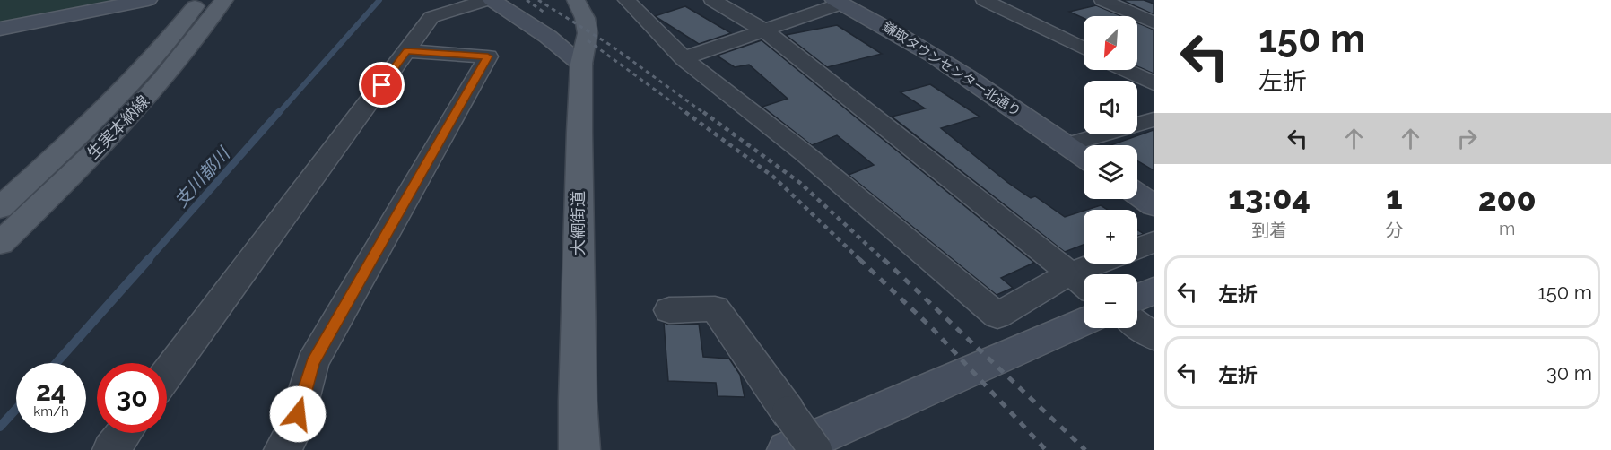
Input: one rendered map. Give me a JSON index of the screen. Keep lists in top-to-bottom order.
{
  "streets": {
    "main road": ["生実本納線", "大網街道"],
    "street": ["鎌取タウンセンター北通り"]
  },
  "water": ["支川都川"],
  "north": "bottom left",
  "page": {
    "turn": ["150 m", "左折"],
    "map_buttons": ["+", "−"],
    "eta": [
      "13:04",
      "到着",
      "1",
      "分",
      "200",
      "m"
    ],
    "list": [
      {
        "name": "左折",
        "value": "150 m"
      },
      {
        "name": "左折",
        "value": "30 m"
      }
    ],
    "speed": "24 km/h",
    "limit": "30"
  }
}
